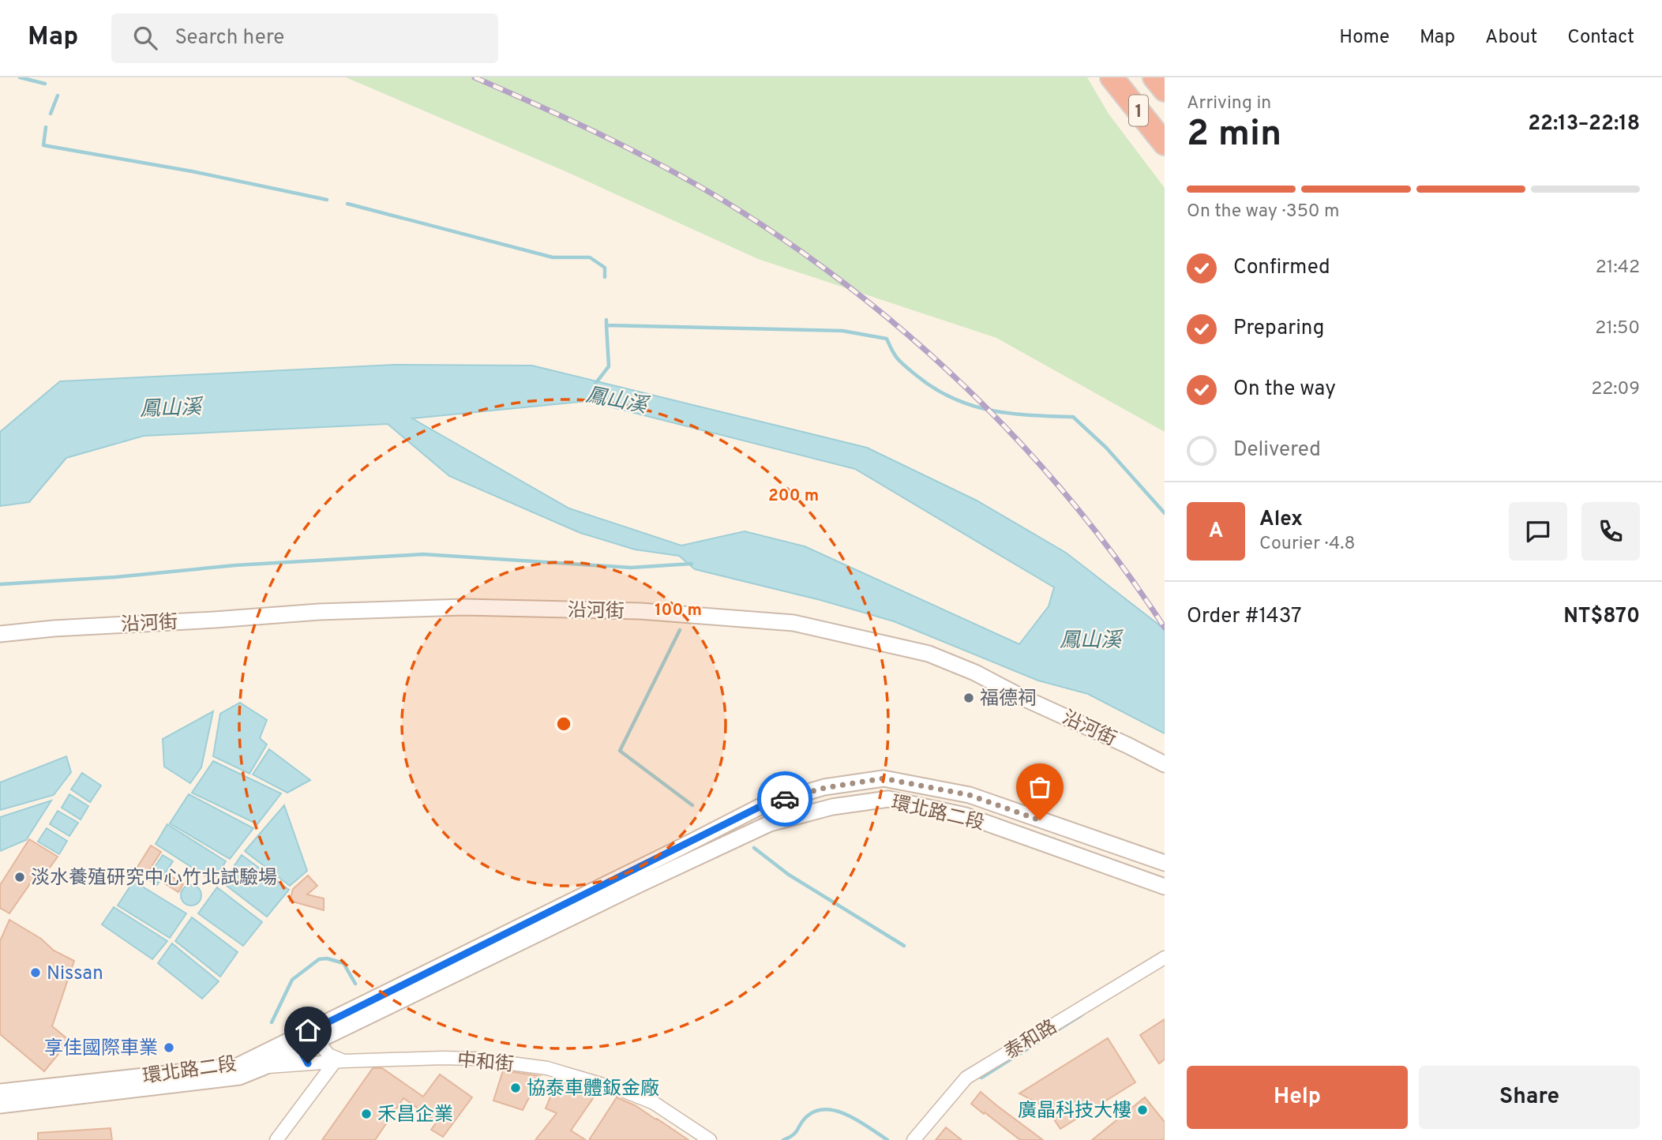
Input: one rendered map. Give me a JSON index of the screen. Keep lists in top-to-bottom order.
{
  "streets": {
    "highway": ["1"],
    "street": [
      "沿河街",
      "環北路二段",
      "泰和路",
      "中和街"
    ]
  },
  "crossings": [
    ["環北路二段", "中和街"]
  ],
  "water": ["鳳山溪"],
  "places": [
    "福德祠",
    "淡水養殖研究中心竹北試驗場",
    "Nissan",
    "享佳國際車業",
    "協泰車體鈑金廠",
    "廣晶科技大樓",
    "禾昌企業"
  ],
  "page": {
    "header": "Map",
    "search": "Search here",
    "nav": [
      "Home",
      "Map",
      "About",
      "Contact"
    ],
    "heading": ["2 min", "Arriving in", "22:13–22:18"],
    "panel": [
      "Alex",
      "Courier · 4.8",
      "Order #1437",
      "NT$870"
    ],
    "bar": "On the way · 350 m",
    "list": [
      ["Confirmed", "21:42"],
      ["Preparing", "21:50"],
      ["On the way", "22:09"],
      "Delivered"
    ],
    "round": "A",
    "buttons": ["Help", "Share"]
  },
  "rings": ["200 m", "100 m"]
}
